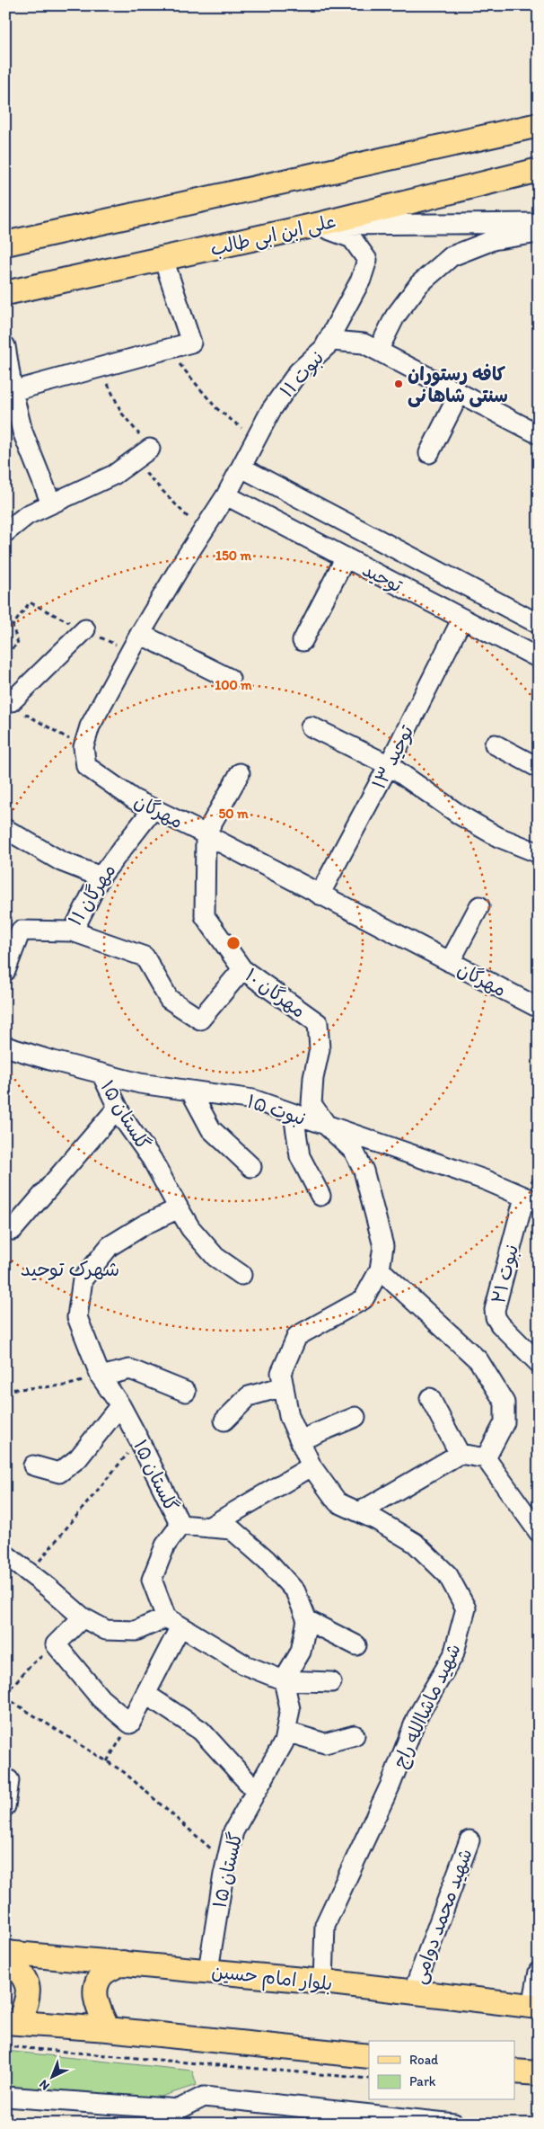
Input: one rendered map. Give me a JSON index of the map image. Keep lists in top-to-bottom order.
{
  "streets": {
    "main road": ["علی ابن ابی طالب", "بلوار امام حسین"],
    "street": [
      "نبوت ۱۱",
      "توحید",
      "توحید ۱۳",
      "مهرگان",
      "مهرگان ۱۱",
      "مهرگان ۱۰",
      "نبوت ۱۵",
      "گلستان ۱۵",
      "نبوت ۲۱",
      "شهید ماشاالله راج",
      "شهید محمد دوامی"
    ]
  },
  "crossings": [
    ["نبوت ۱۱", "توحید"],
    ["توحید", "توحید ۱۳"],
    ["توحید ۱۳", "مهرگان"],
    ["مهرگان", "مهرگان ۱۱"],
    ["مهرگان", "مهرگان ۱۰"],
    ["مهرگان ۱۰", "نبوت ۱۵"],
    ["مهرگان ۱۰", "شهید ماشاالله راج"],
    ["نبوت ۱۵", "گلستان ۱۵"],
    ["نبوت ۱۵", "نبوت ۲۱"],
    ["نبوت ۱۵", "شهید ماشاالله راج"],
    ["گلستان ۱۵", "بلوار امام حسین"],
    ["شهید ماشاالله راج", "بلوار امام حسین"],
    ["شهید محمد دوامی", "بلوار امام حسین"]
  ],
  "districts": ["شهرک توحید"],
  "places": ["کافه رستوران سنتی شاهانی"],
  "legend": ["Road", "Park"],
  "north": "bottom left",
  "rings": ["150 m", "100 m", "50 m"]
}
